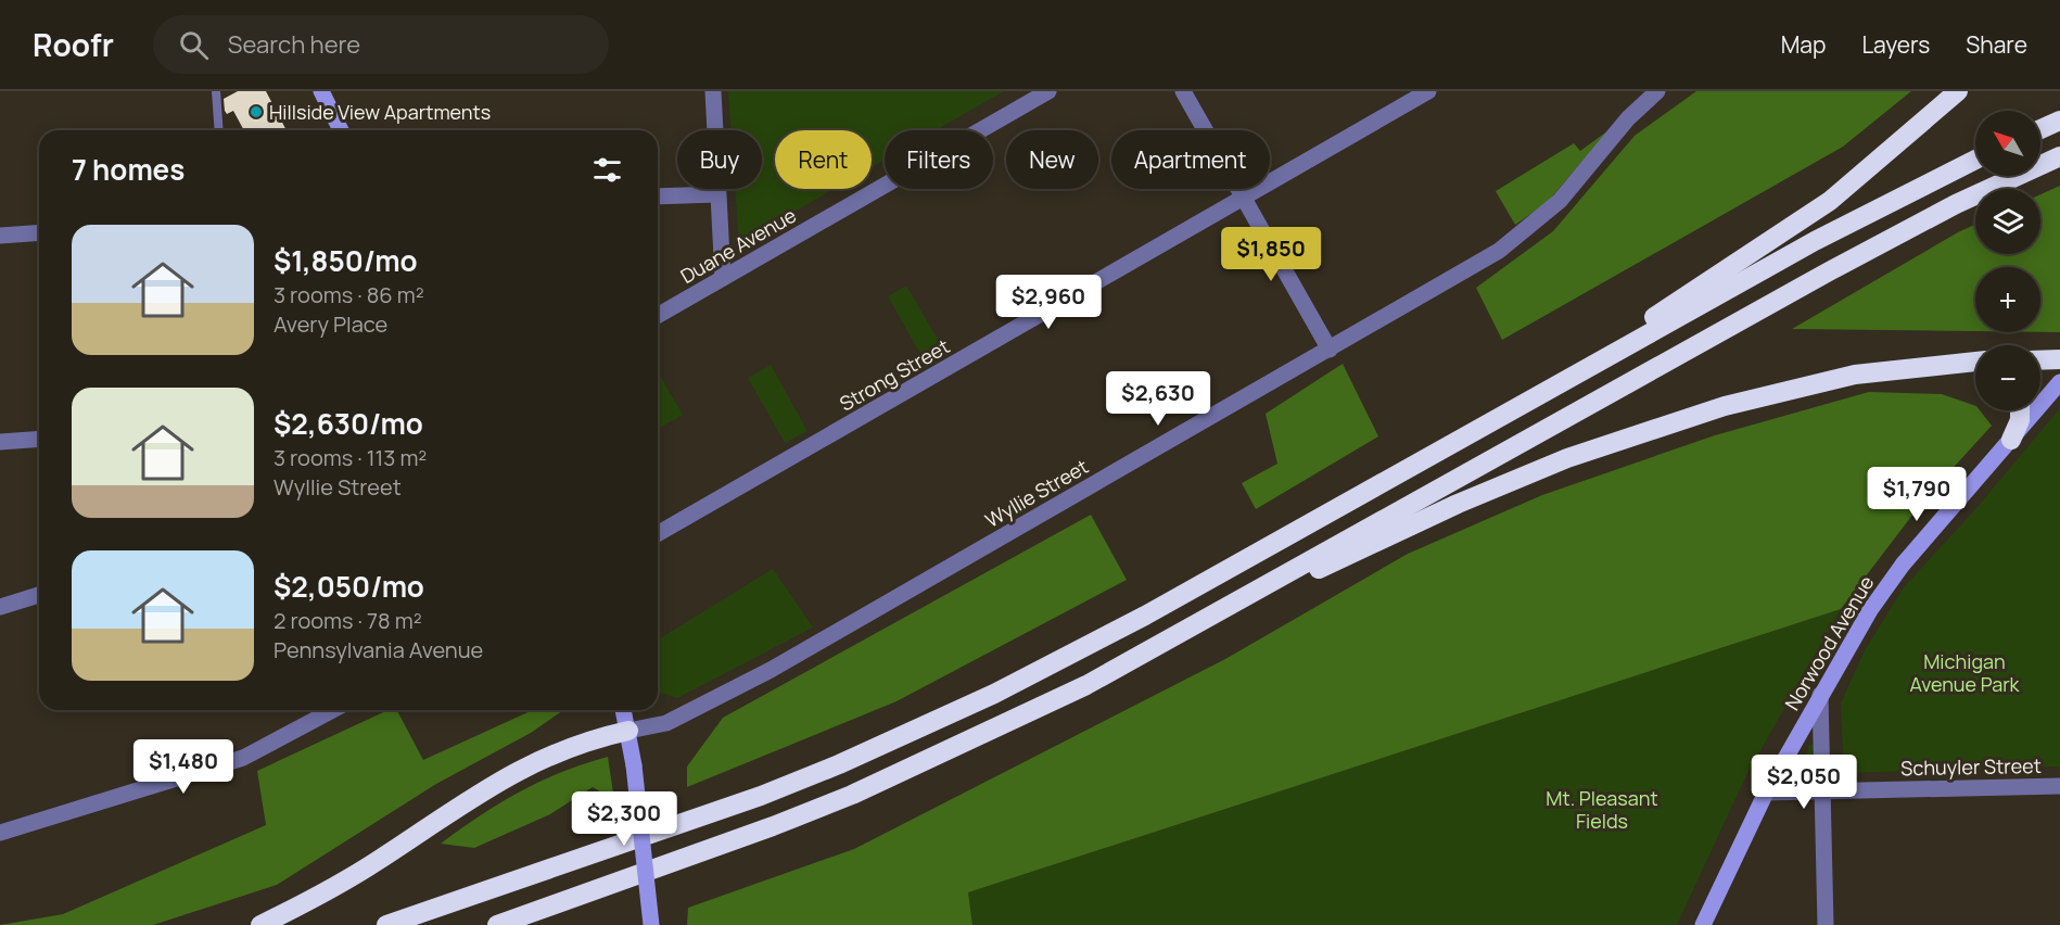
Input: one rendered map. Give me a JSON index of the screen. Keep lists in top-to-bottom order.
{
  "streets": {
    "street": [
      "Duane Avenue",
      "Strong Street",
      "Wyllie Street",
      "Norwood Avenue",
      "Schuyler Street"
    ]
  },
  "crossings": [
    ["Norwood Avenue", "Schuyler Street"]
  ],
  "parks": ["Michigan Avenue Park", "Mt. Pleasant Fields"],
  "places": ["Hillside View Apartments"],
  "north": "top left",
  "page": {
    "header": "Roofr",
    "search": "Search here",
    "nav": ["Map", "Layers", "Share"],
    "map_buttons": ["+", "−"],
    "chip": [
      "Buy",
      "Rent",
      "Filters",
      "New",
      "Apartment"
    ],
    "heading": "7 homes",
    "list": [
      {
        "name": "$1,850/mo",
        "note": "3 rooms · 86 m² · Avery Place"
      },
      {
        "name": "$2,630/mo",
        "note": "3 rooms · 113 m² · Wyllie Street"
      },
      {
        "name": "$2,050/mo",
        "note": "2 rooms · 78 m² · Pennsylvania Avenue"
      }
    ],
    "price": [
      "$1,850",
      "$2,960",
      "$2,630",
      "$1,790",
      "$1,480",
      "$2,050",
      "$2,300"
    ]
  }
}
